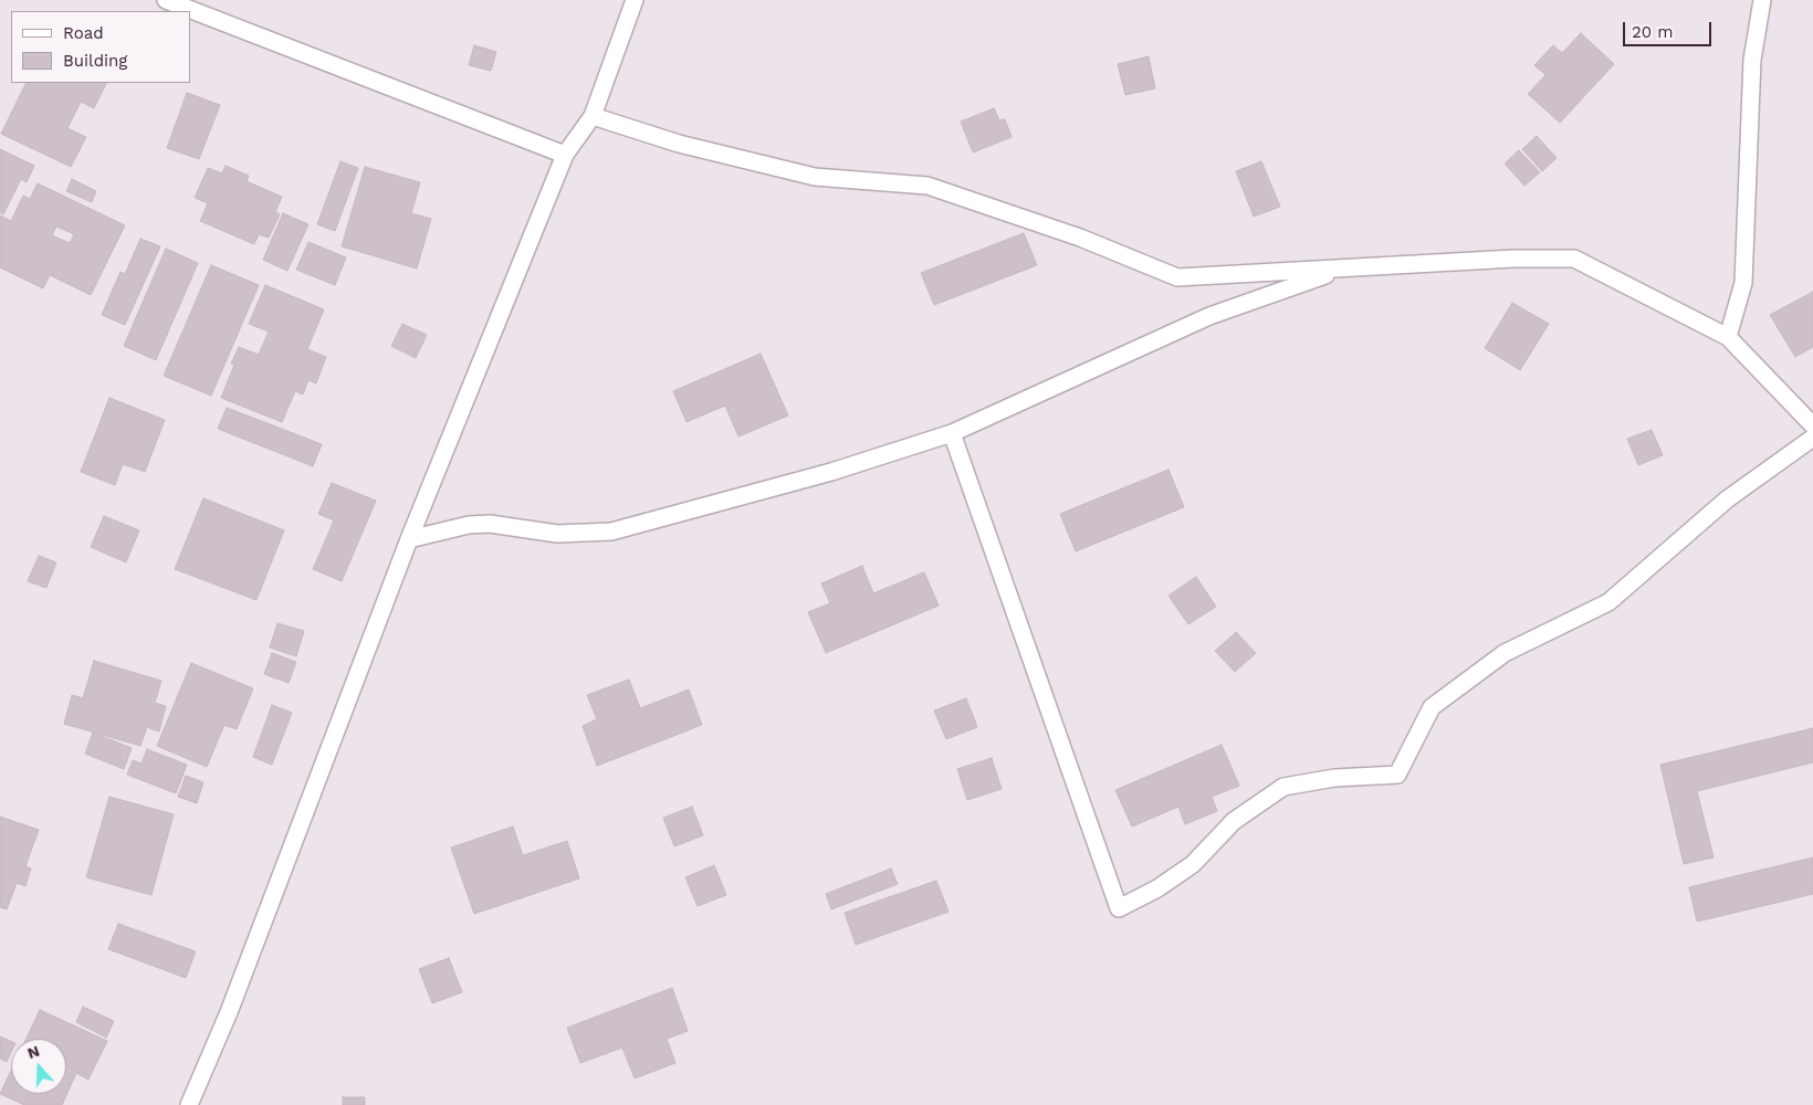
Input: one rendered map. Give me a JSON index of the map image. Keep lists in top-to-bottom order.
{
  "legend": ["Road", "Building"],
  "scale_bar": "20 m",
  "north": "top"
}
